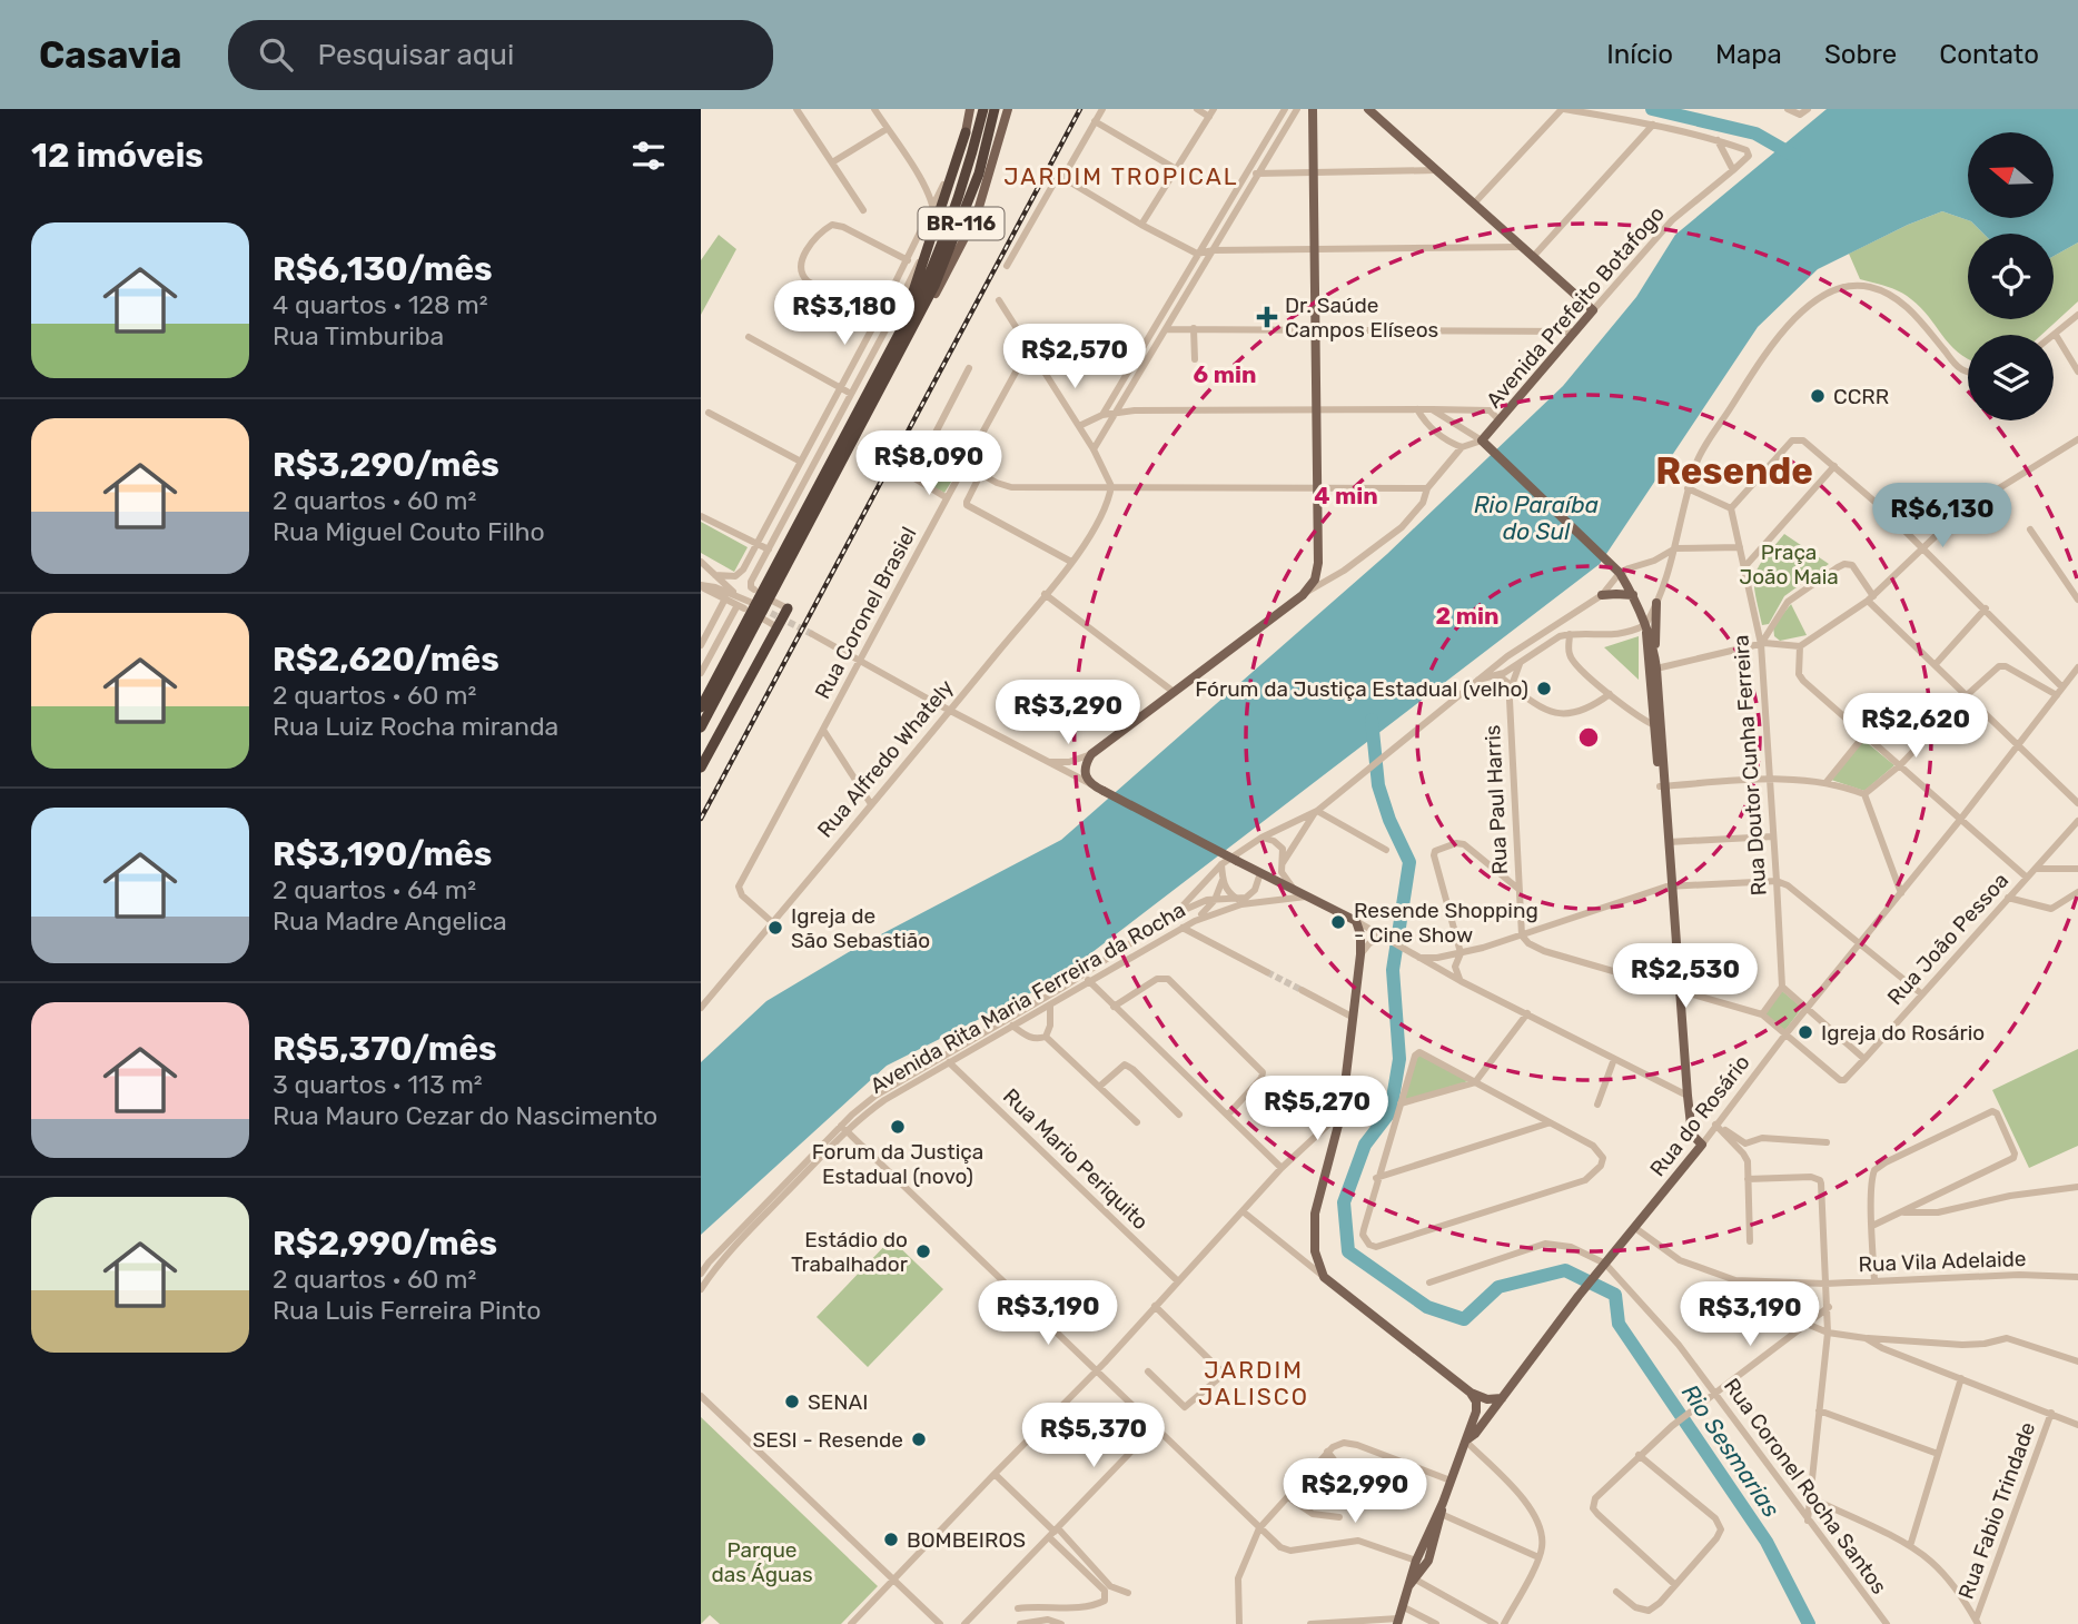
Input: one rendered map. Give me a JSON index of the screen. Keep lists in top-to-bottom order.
{
  "streets": {
    "highway": ["BR-116"],
    "main road": ["Avenida Prefeito Botafogo", "Rua do Rosário"],
    "street": [
      "Rua Coronel Brasiel",
      "Rua Alfredo Whately",
      "Rua Doutor Cunha Ferreira",
      "Rua Paul Harris",
      "Rua João Pessoa",
      "Avenida Rita Maria Ferreira da Rocha",
      "Rua Mario Periquito",
      "Rua Vila Adelaide",
      "Rua Coronel Rocha Santos",
      "Rua Fabio Trindade"
    ]
  },
  "crossings": [
    ["Rua Coronel Brasiel", "Rua Alfredo Whately"],
    ["Rua João Pessoa", "Rua do Rosário"],
    ["Avenida Rita Maria Ferreira da Rocha", "Rua Mario Periquito"],
    ["Rua do Rosário", "Rua Vila Adelaide"],
    ["Rua do Rosário", "Rua Coronel Rocha Santos"]
  ],
  "districts": ["JARDIM TROPICAL", "Resende", "JARDIM JALISCO"],
  "water": ["Rio Paraíba do Sul", "Rio Sesmarias"],
  "parks": ["Praça João Maia", "Parque das Águas"],
  "places": {
    "health": ["Dr. Saúde Campos Elíseos"],
    "other": [
      "CCRR",
      "Fórum da Justiça Estadual (velho)",
      "Resende Shopping - Cine Show",
      "Igreja de São Sebastião",
      "Igreja do Rosário",
      "Forum da Justiça Estadual (novo)",
      "Estádio do Trabalhador",
      "SENAI",
      "SESI - Resende",
      "BOMBEIROS"
    ]
  },
  "north": "left",
  "page": {
    "header": "Casavia",
    "search": "Pesquisar aqui",
    "nav": [
      "Início",
      "Mapa",
      "Sobre",
      "Contato"
    ],
    "heading": "12 imóveis",
    "list": [
      {
        "name": "R$6,130/mês",
        "note": "4 quartos · 128 m² · Rua Timburiba"
      },
      {
        "name": "R$3,290/mês",
        "note": "2 quartos · 60 m² · Rua Miguel Couto Filho"
      },
      {
        "name": "R$2,620/mês",
        "note": "2 quartos · 60 m² · Rua Luiz Rocha miranda"
      },
      {
        "name": "R$3,190/mês",
        "note": "2 quartos · 64 m² · Rua Madre Angelica"
      },
      {
        "name": "R$5,370/mês",
        "note": "3 quartos · 113 m² · Rua Mauro Cezar do Nascimento"
      },
      {
        "name": "R$2,990/mês",
        "note": "2 quartos · 60 m² · Rua Luis Ferreira Pinto"
      }
    ],
    "price": [
      "R$3,180",
      "R$2,570",
      "R$8,090",
      "R$6,130",
      "R$3,290",
      "R$2,620",
      "R$2,530",
      "R$5,270",
      "R$3,190",
      "R$3,190",
      "R$5,370",
      "R$2,990"
    ]
  },
  "rings": ["6 min", "4 min", "2 min"]
}
